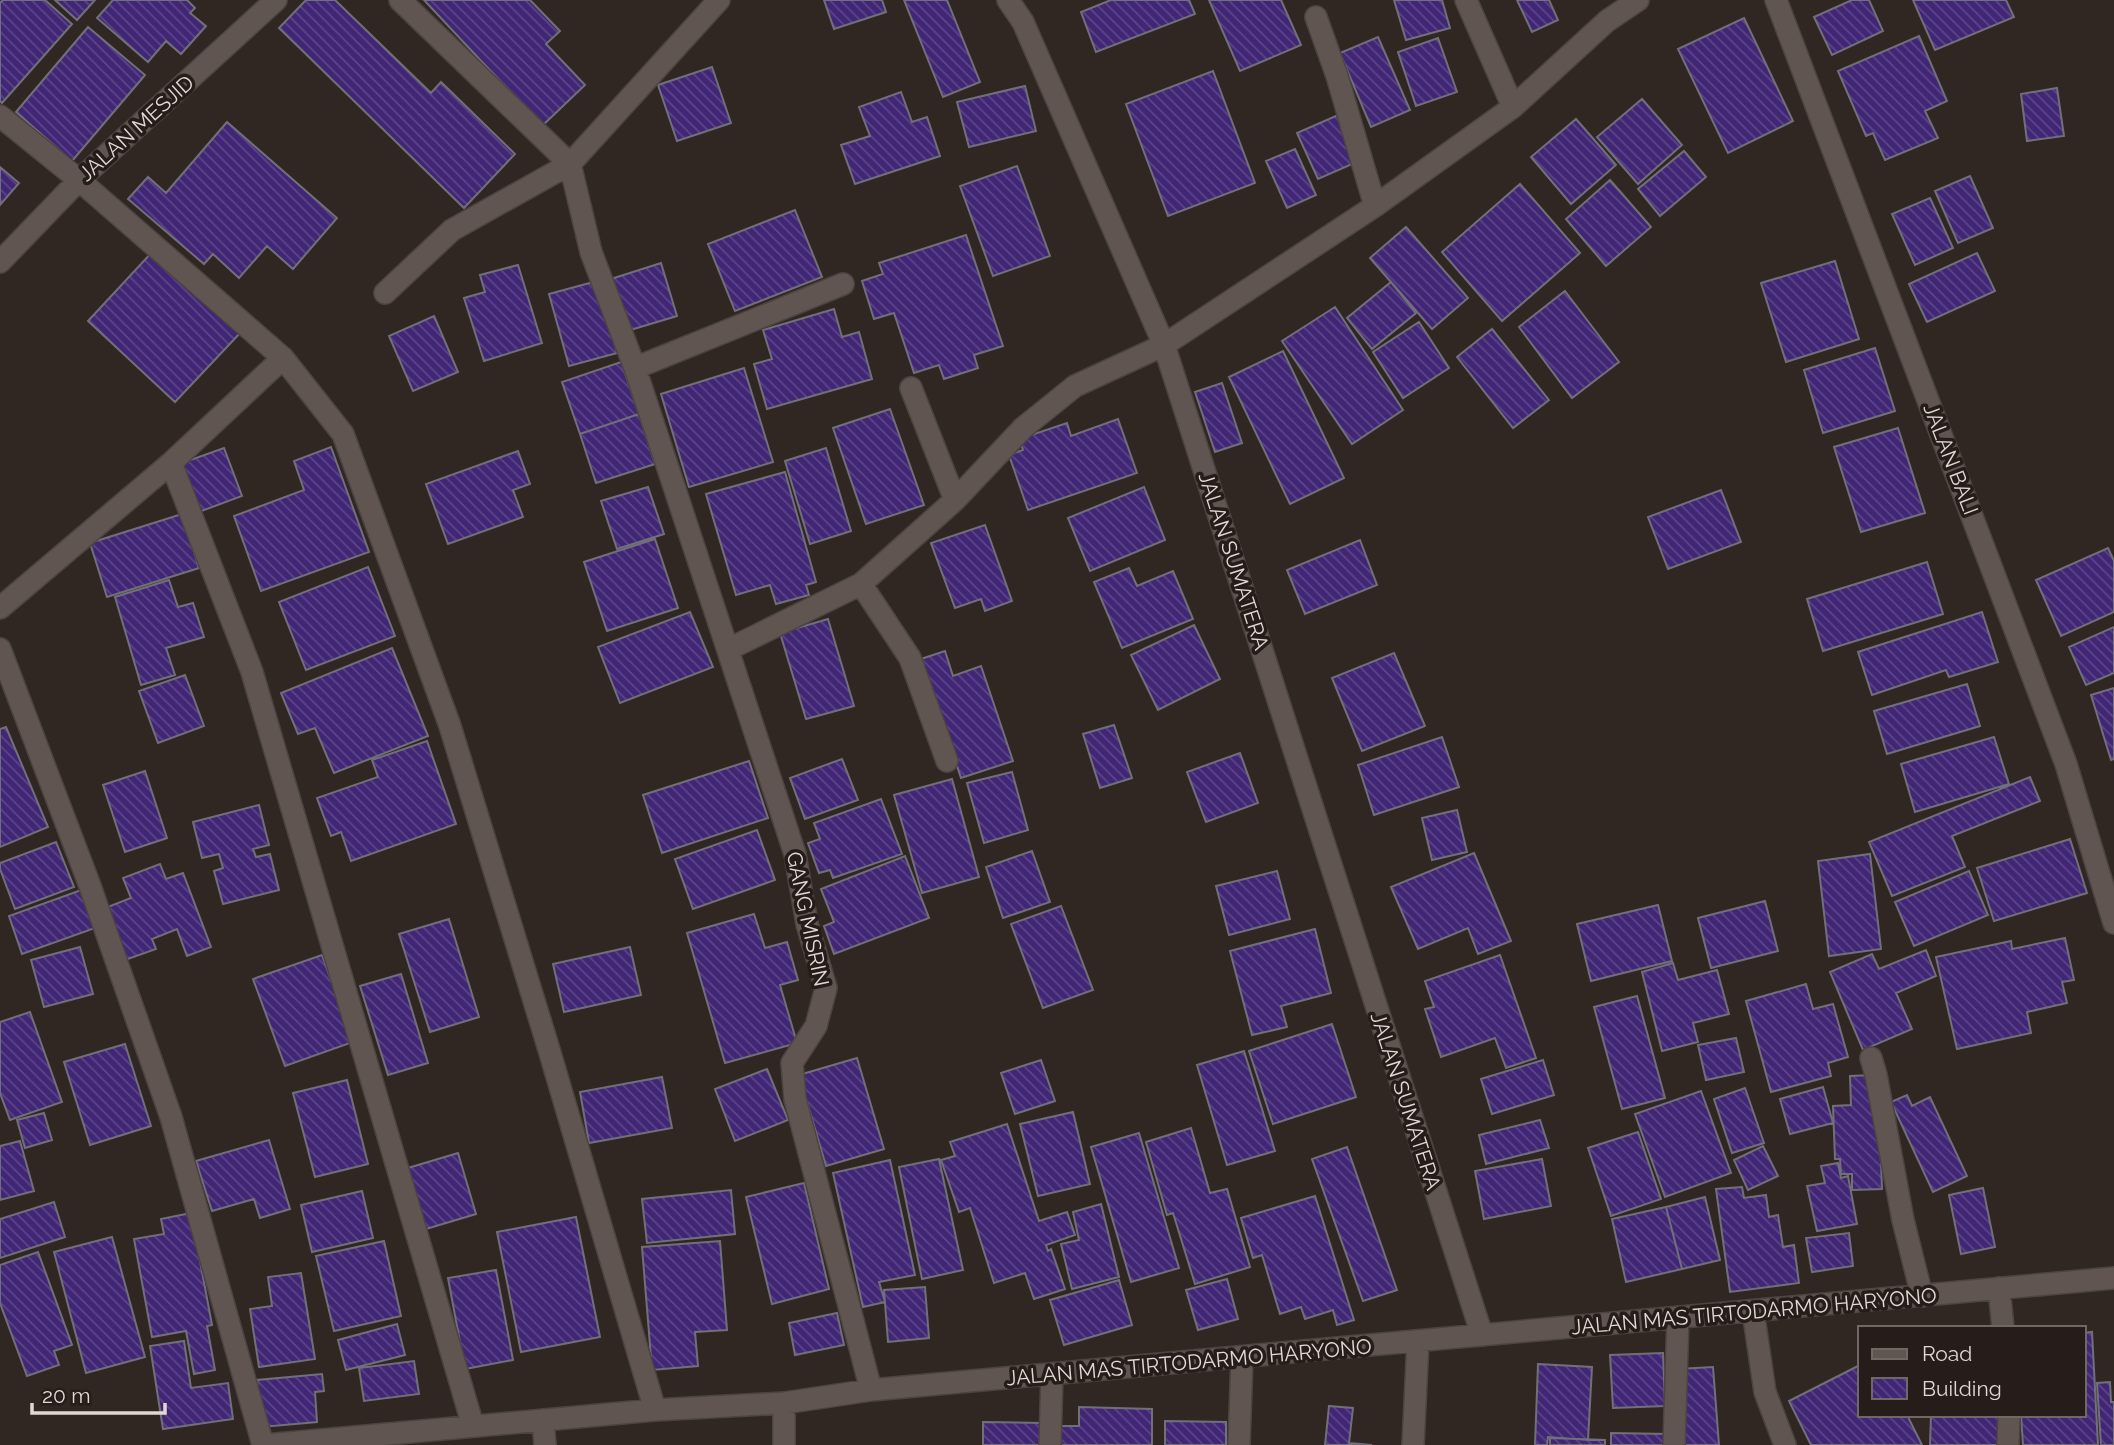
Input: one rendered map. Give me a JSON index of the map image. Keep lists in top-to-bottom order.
{
  "streets": {
    "street": [
      "JALAN MESJID",
      "JALAN BALI",
      "JALAN SUMATERA",
      "GANG MISRIN",
      "JALAN MAS TIRTODARMO HARYONO"
    ]
  },
  "crossings": [
    ["JALAN SUMATERA", "JALAN MAS TIRTODARMO HARYONO"],
    ["GANG MISRIN", "JALAN MAS TIRTODARMO HARYONO"]
  ],
  "legend": ["Road", "Building"],
  "scale_bar": "20 m"
}
